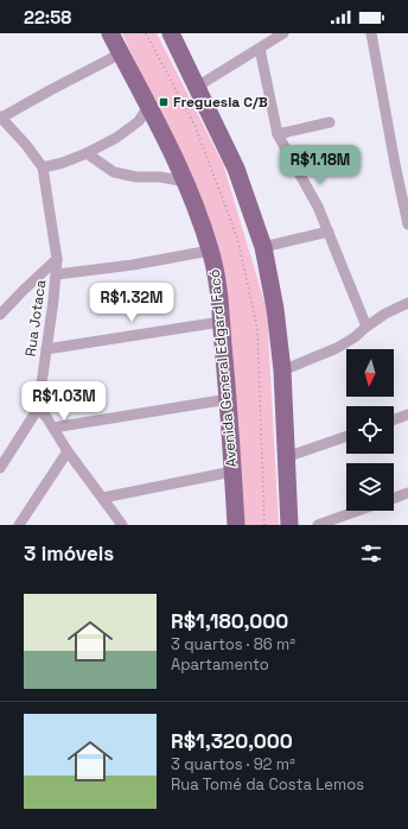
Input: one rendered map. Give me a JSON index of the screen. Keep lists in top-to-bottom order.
{
  "streets": {
    "main road": ["Avenida General Edgard Facó"],
    "street": ["Rua Jotaca"]
  },
  "places": {
    "transit": ["Freguesia C/B"]
  },
  "north": "bottom",
  "page": {
    "status": "22:58",
    "price": ["R$1.18M", "R$1.32M", "R$1.03M"],
    "heading": "3 imóveis",
    "list": [
      {
        "name": "R$1,180,000",
        "note": "3 quartos · 86 m² · Apartamento"
      },
      {
        "name": "R$1,320,000",
        "note": "3 quartos · 92 m² · Rua Tomé da Costa Lemos"
      }
    ]
  }
}
